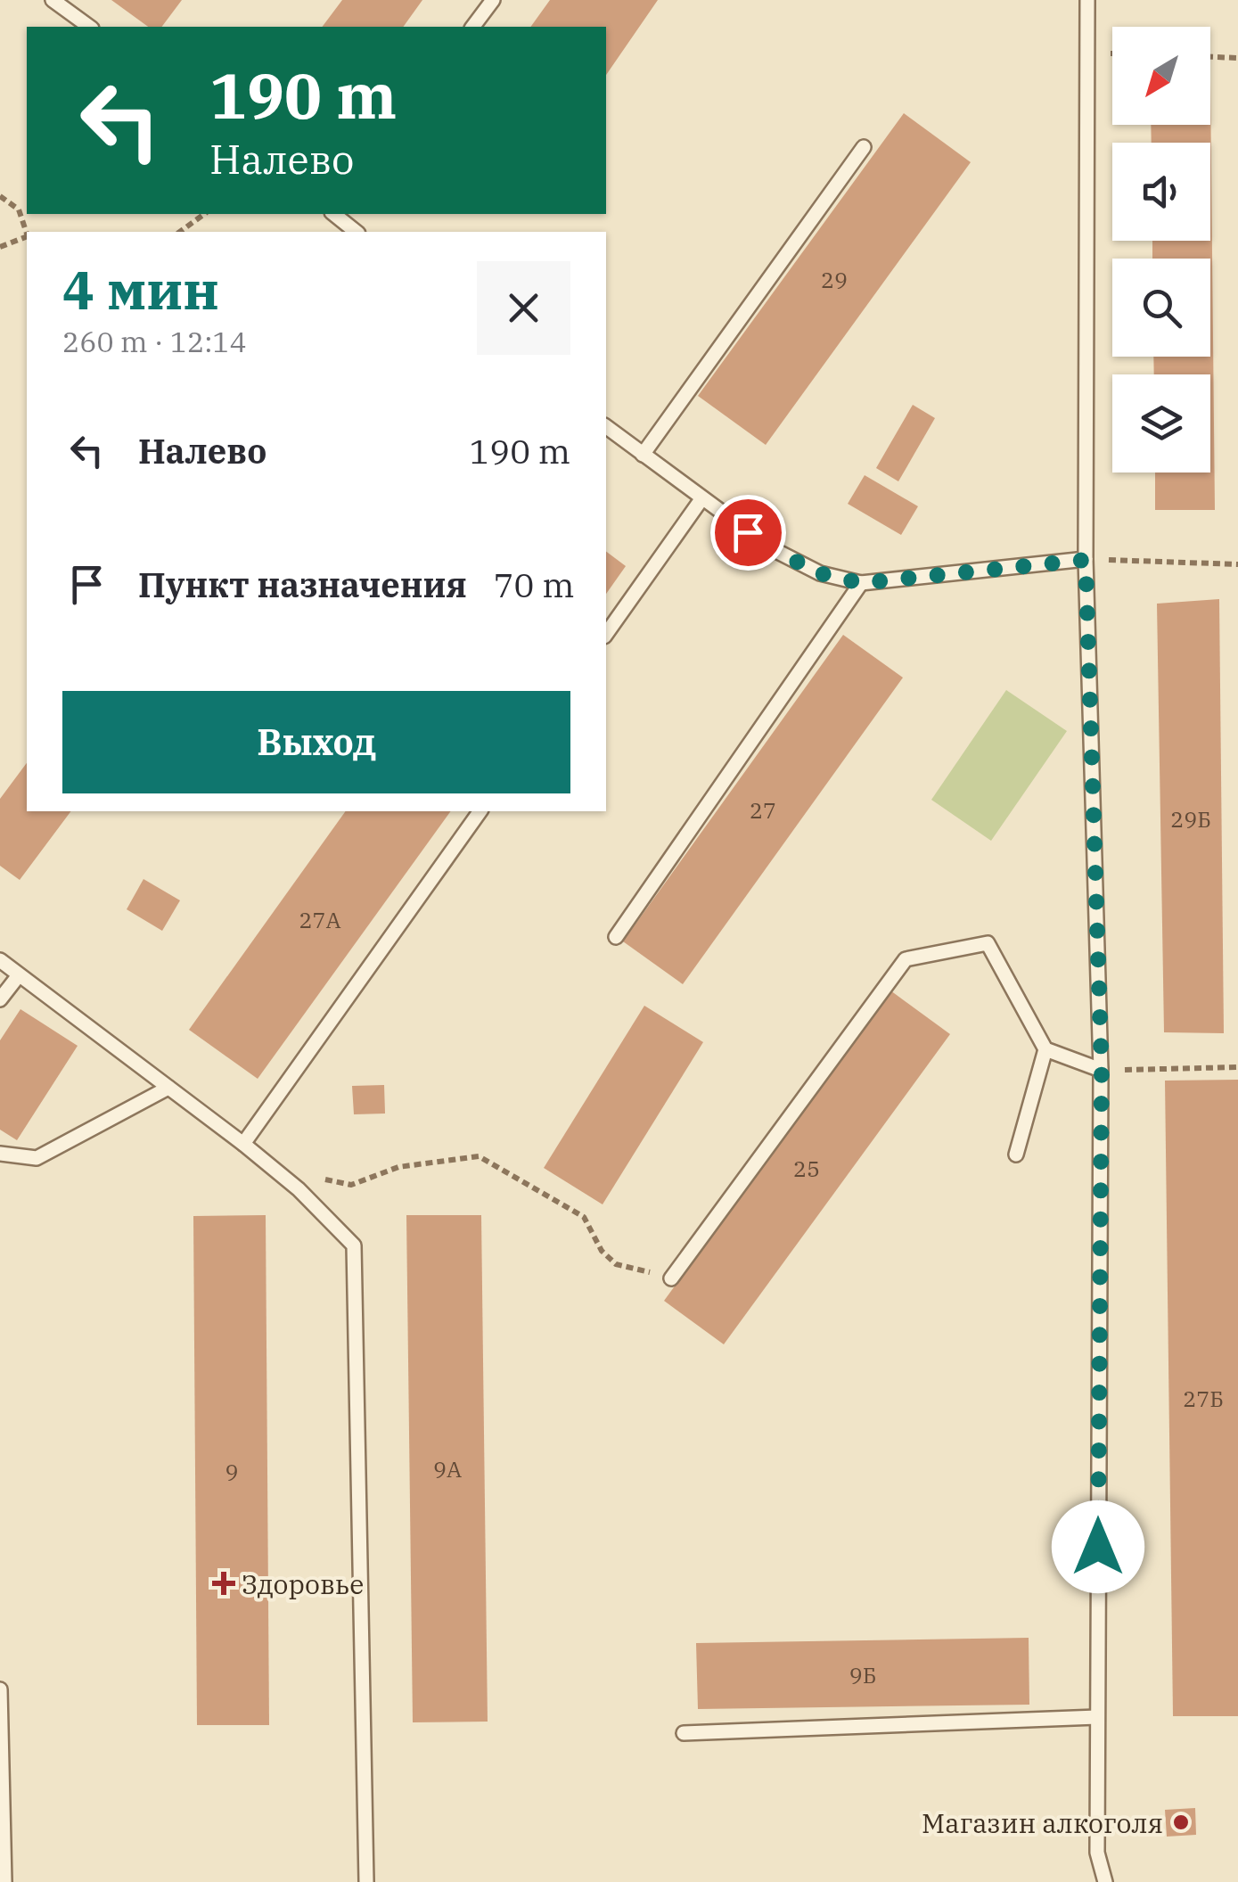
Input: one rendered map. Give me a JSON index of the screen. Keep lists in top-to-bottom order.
{
  "places": {
    "health": ["Здоровье"],
    "other": ["Магазин алкоголя"]
  },
  "house_numbers": [
    "29",
    "27",
    "29Б",
    "27А",
    "25",
    "27Б",
    "9А",
    "9",
    "9Б"
  ],
  "north": "bottom left",
  "page": {
    "turn": ["190 m", "Налево"],
    "heading": ["4 мин", "260 m · 12:14"],
    "list": [
      {
        "name": "Налево",
        "value": "190 m"
      },
      {
        "name": "Пункт назначения",
        "value": "70 m"
      }
    ],
    "buttons": "Выход"
  }
}
